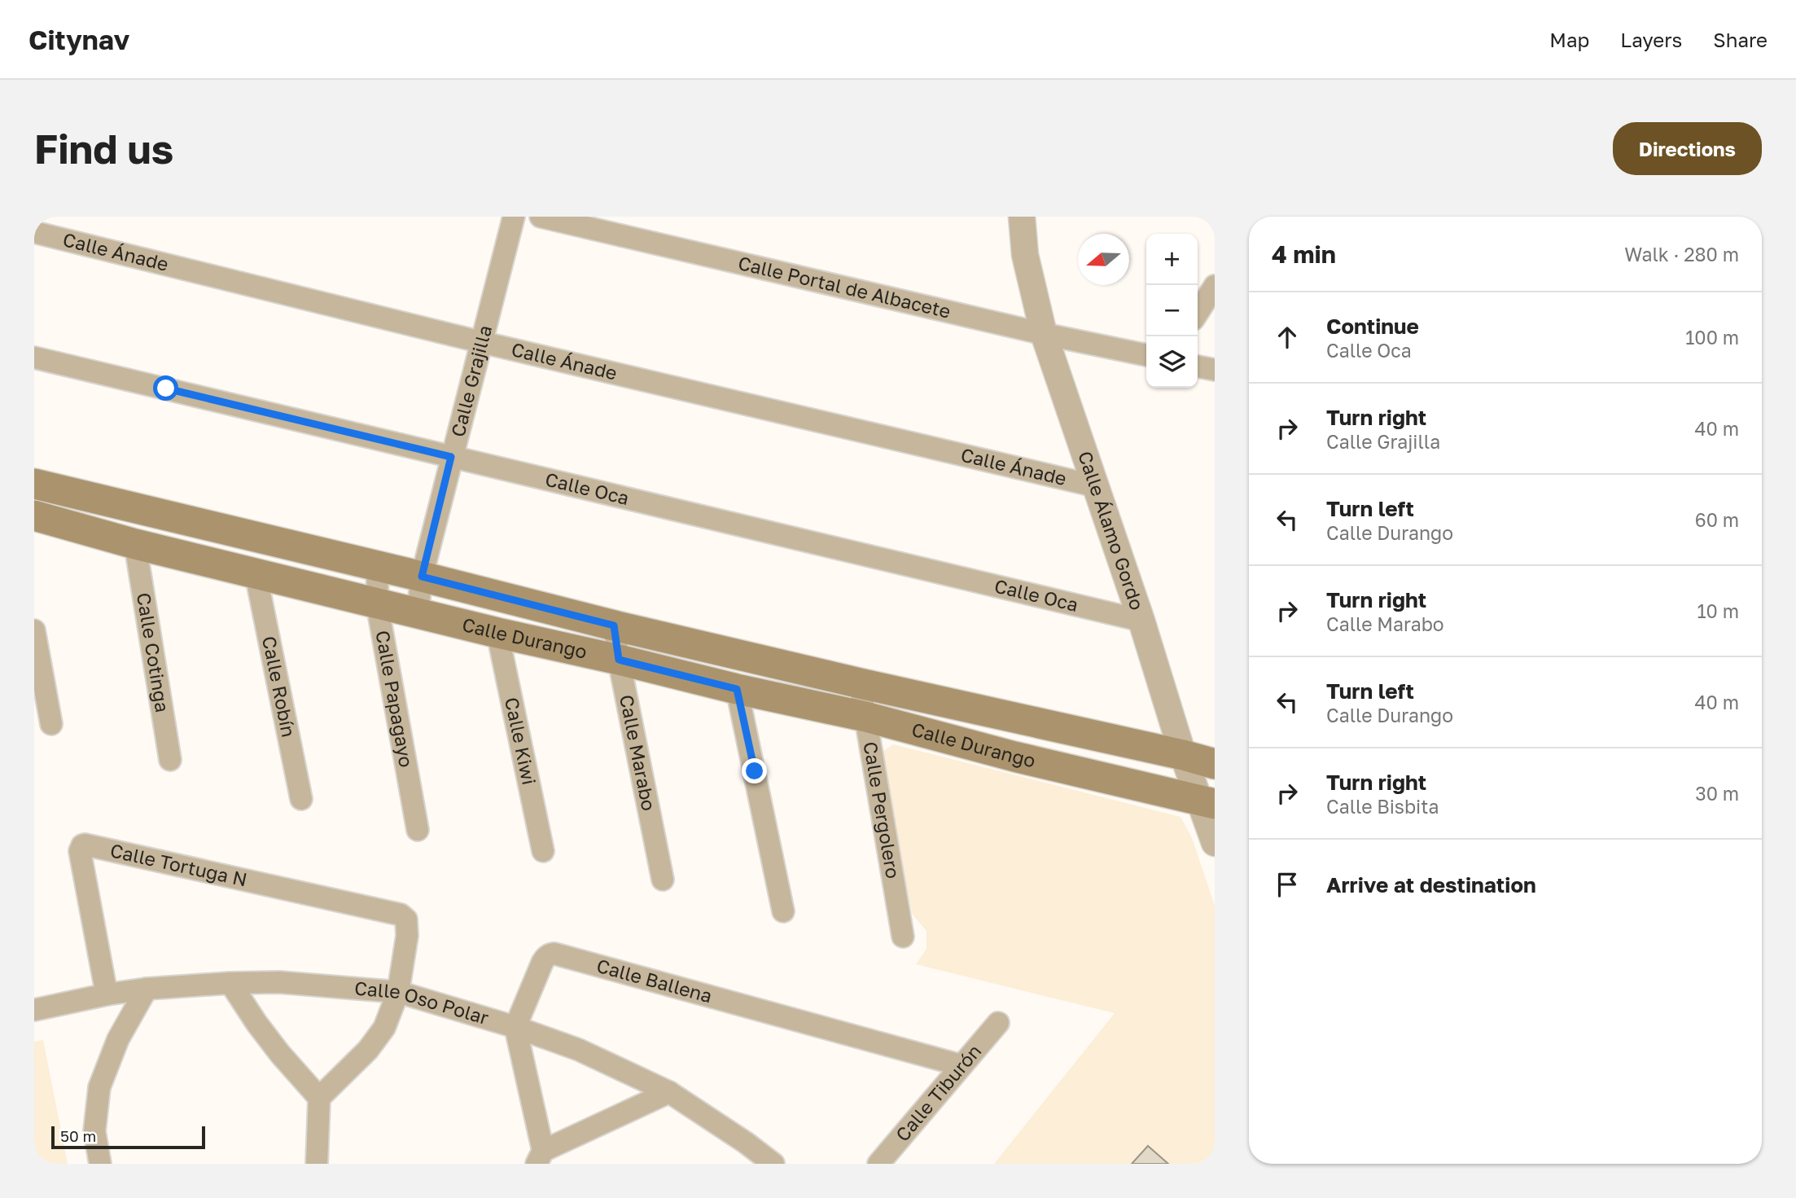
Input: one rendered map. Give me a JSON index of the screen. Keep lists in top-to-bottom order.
{
  "streets": {
    "main road": ["Calle Durango"],
    "street": [
      "Calle Ánade",
      "Calle Portal de Albacete",
      "Calle Grajilla",
      "Calle Oca",
      "Calle Álamo Gordo",
      "Calle Cotinga",
      "Calle Robín",
      "Calle Papagayo",
      "Calle Kiwi",
      "Calle Marabo",
      "Calle Pergolero",
      "Calle Tortuga N",
      "Calle Ballena",
      "Calle Oso Polar",
      "Calle Tiburón"
    ]
  },
  "crossings": [
    ["Calle Ánade", "Calle Grajilla"],
    ["Calle Ánade", "Calle Álamo Gordo"],
    ["Calle Portal de Albacete", "Calle Álamo Gordo"],
    ["Calle Grajilla", "Calle Oca"],
    ["Calle Grajilla", "Calle Durango"],
    ["Calle Oca", "Calle Álamo Gordo"],
    ["Calle Álamo Gordo", "Calle Durango"],
    ["Calle Durango", "Calle Cotinga"],
    ["Calle Durango", "Calle Robín"],
    ["Calle Durango", "Calle Papagayo"],
    ["Calle Durango", "Calle Kiwi"],
    ["Calle Durango", "Calle Marabo"],
    ["Calle Durango", "Calle Pergolero"],
    ["Calle Tortuga N", "Calle Oso Polar"],
    ["Calle Ballena", "Calle Oso Polar"],
    ["Calle Ballena", "Calle Tiburón"]
  ],
  "scale_bar": "50 m",
  "north": "left",
  "page": {
    "header": "Citynav",
    "nav": ["Map", "Layers", "Share"],
    "buttons": "Directions",
    "title": "Find us",
    "heading": ["4 min", "Walk · 280 m"],
    "map_buttons": ["+", "−"],
    "list": [
      ["Continue", "Calle Oca", "100 m"],
      ["Turn right", "Calle Grajilla", "40 m"],
      ["Turn left", "Calle Durango", "60 m"],
      ["Turn right", "Calle Marabo", "10 m"],
      ["Turn left", "Calle Durango", "40 m"],
      ["Turn right", "Calle Bisbita", "30 m"],
      "Arrive at destination"
    ],
    "scale": "50 m"
  }
}
